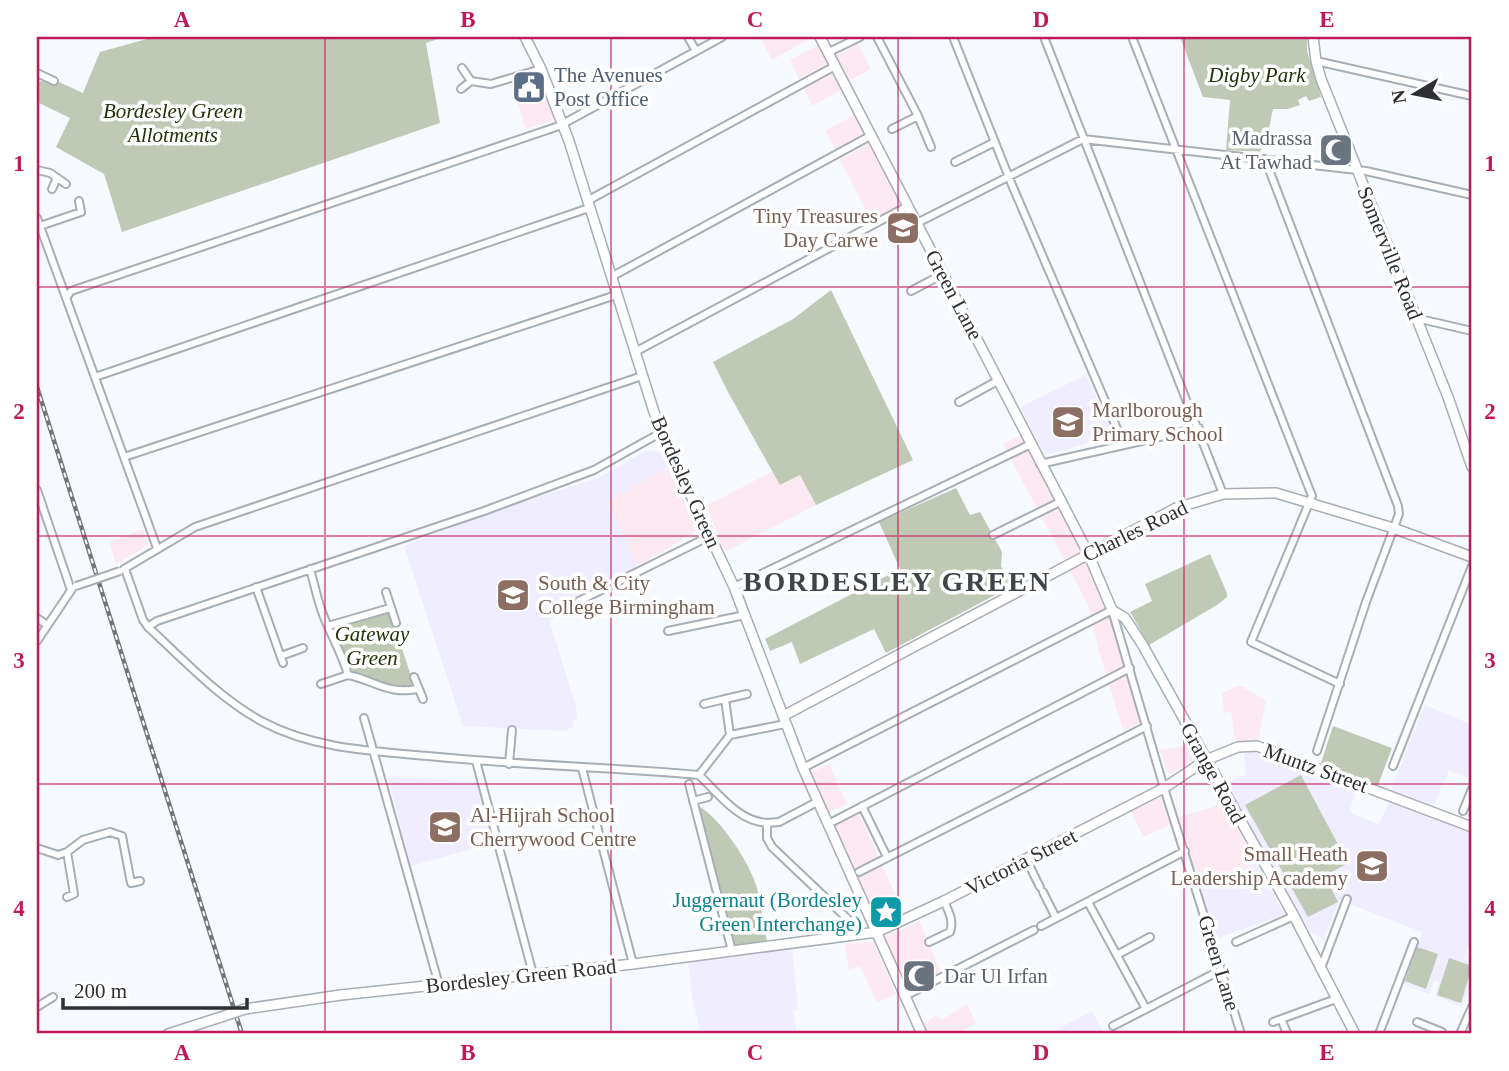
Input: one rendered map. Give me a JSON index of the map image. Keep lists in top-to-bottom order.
{
  "streets": {
    "main road": [
      "Somerville Road",
      "Green Lane",
      "Bordesley Green",
      "Charles Road",
      "Muntz Street",
      "Grange Road",
      "Victoria Street",
      "Bordesley Green Road"
    ]
  },
  "crossings": [
    ["Green Lane", "Charles Road"],
    ["Green Lane", "Muntz Street"],
    ["Green Lane", "Grange Road"],
    ["Green Lane", "Victoria Street"],
    ["Bordesley Green", "Charles Road"],
    ["Bordesley Green", "Victoria Street"],
    ["Bordesley Green", "Bordesley Green Road"],
    ["Charles Road", "Grange Road"],
    ["Muntz Street", "Grange Road"],
    ["Muntz Street", "Victoria Street"],
    ["Victoria Street", "Bordesley Green Road"]
  ],
  "districts": ["BORDESLEY GREEN"],
  "parks": ["Digby Park", "Bordesley Green Allotments", "Gateway Green"],
  "places": {
    "public building": ["The Avenues Post Office"],
    "mosque": ["Madrassa At Tawhad", "Dar Ul Irfan"],
    "school or university": [
      "Tiny Treasures Day Carwe",
      "Marlborough Primary School",
      "South & City College Birmingham",
      "Al-Hijrah School Cherrywood Centre",
      "Small Heath Leadership Academy"
    ],
    "place": ["Juggernaut (Bordesley Green Interchange)"]
  },
  "scale_bar": "200 m",
  "north": "left",
  "grid": {
    "columns": [
      "A",
      "B",
      "C",
      "D",
      "E"
    ],
    "rows": [
      "1",
      "2",
      "3",
      "4"
    ]
  }
}
